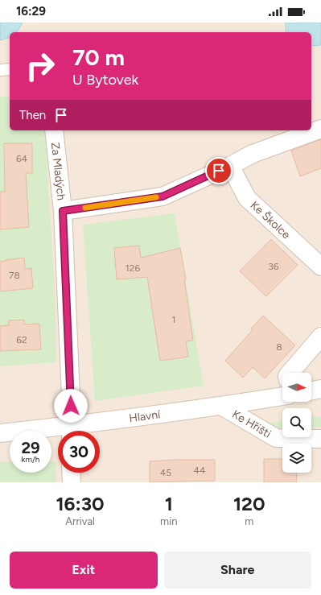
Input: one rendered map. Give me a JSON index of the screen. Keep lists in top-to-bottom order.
{
  "streets": {
    "street": [
      "Za Mladých",
      "Ke Školce",
      "Hlavní",
      "Ke Hřišti"
    ]
  },
  "crossings": [
    ["Hlavní", "Ke Hřišti"]
  ],
  "house_numbers": [
    "64",
    "36",
    "126",
    "78",
    "1",
    "62",
    "8",
    "44",
    "45"
  ],
  "north": "right",
  "page": {
    "status": "16:29",
    "turn": ["70 m", "U Bytovek"],
    "then": "Then",
    "speed": "29 km/h",
    "limit": "30",
    "eta": [
      "16:30",
      "Arrival",
      "1",
      "min",
      "120",
      "m"
    ],
    "buttons": ["Exit", "Share"]
  }
}
